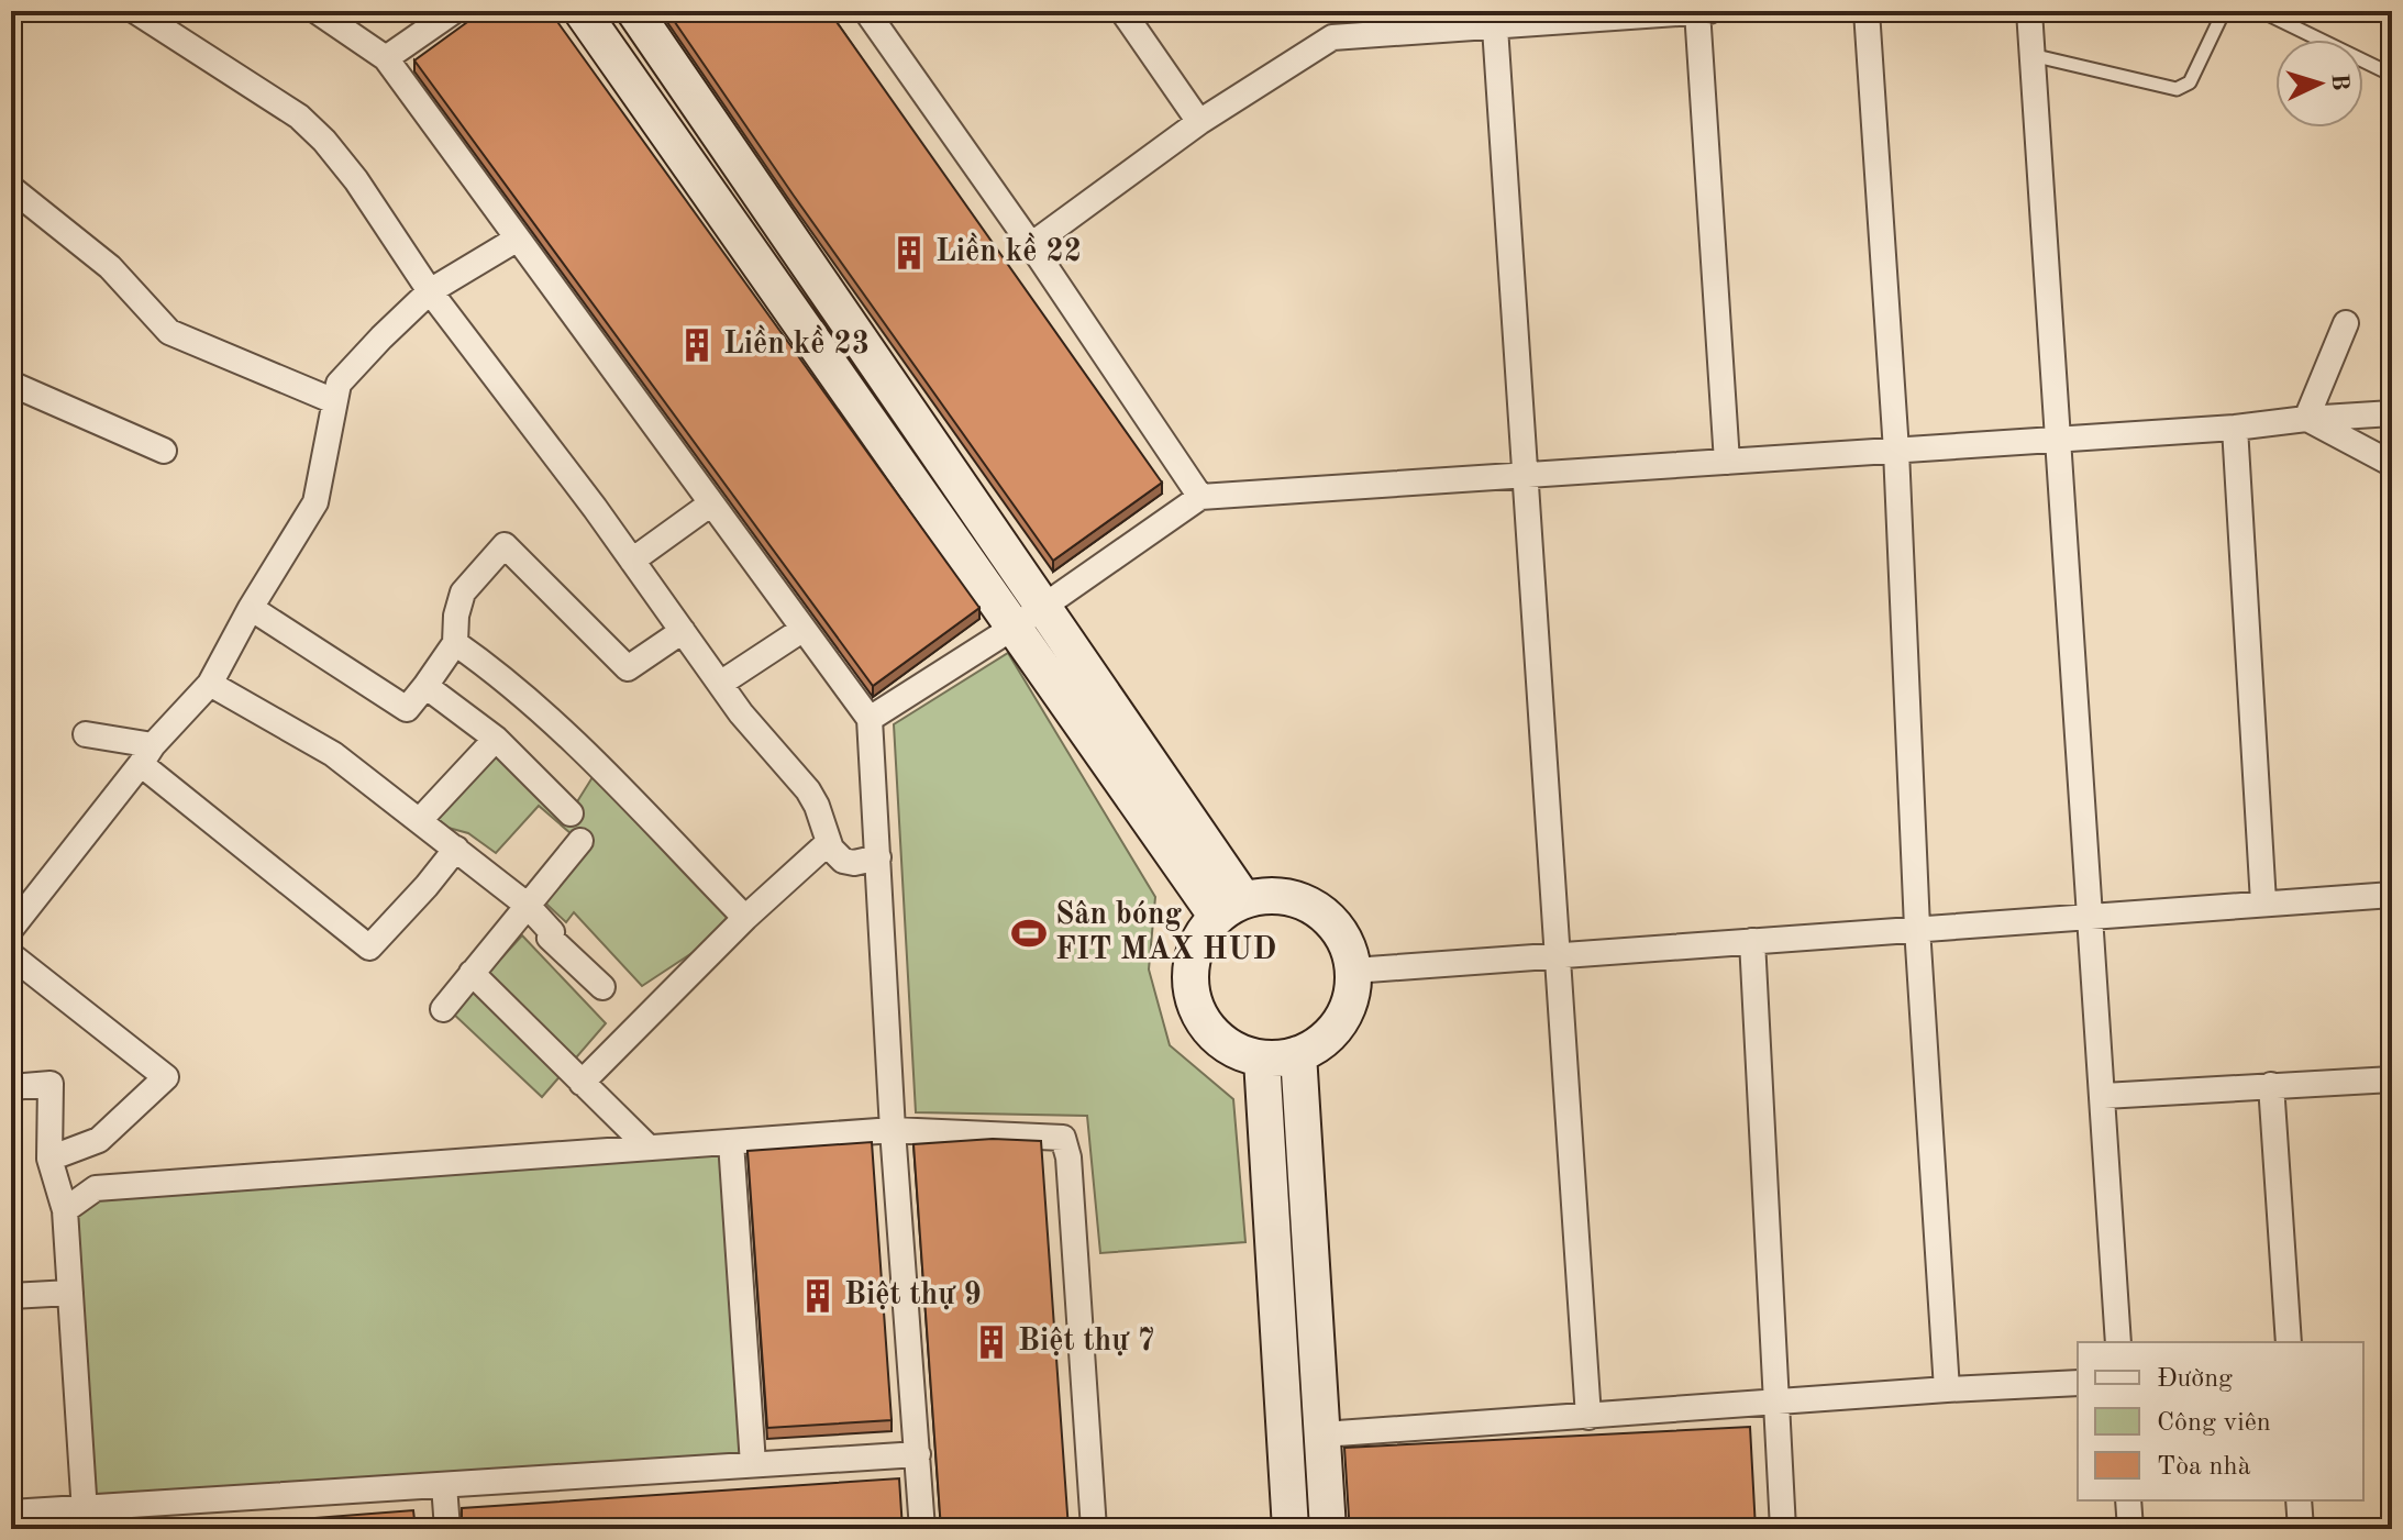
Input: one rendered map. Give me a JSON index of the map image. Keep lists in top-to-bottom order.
{
  "places": {
    "building": [
      "Liền kề 22",
      "Liền kề 23",
      "Biệt thự 9",
      "Biệt thự 7"
    ],
    "sports": ["Sân bóng FIT MAX HUD"]
  },
  "legend": ["Đường", "Công viên", "Tòa nhà"],
  "north": "right"
}
